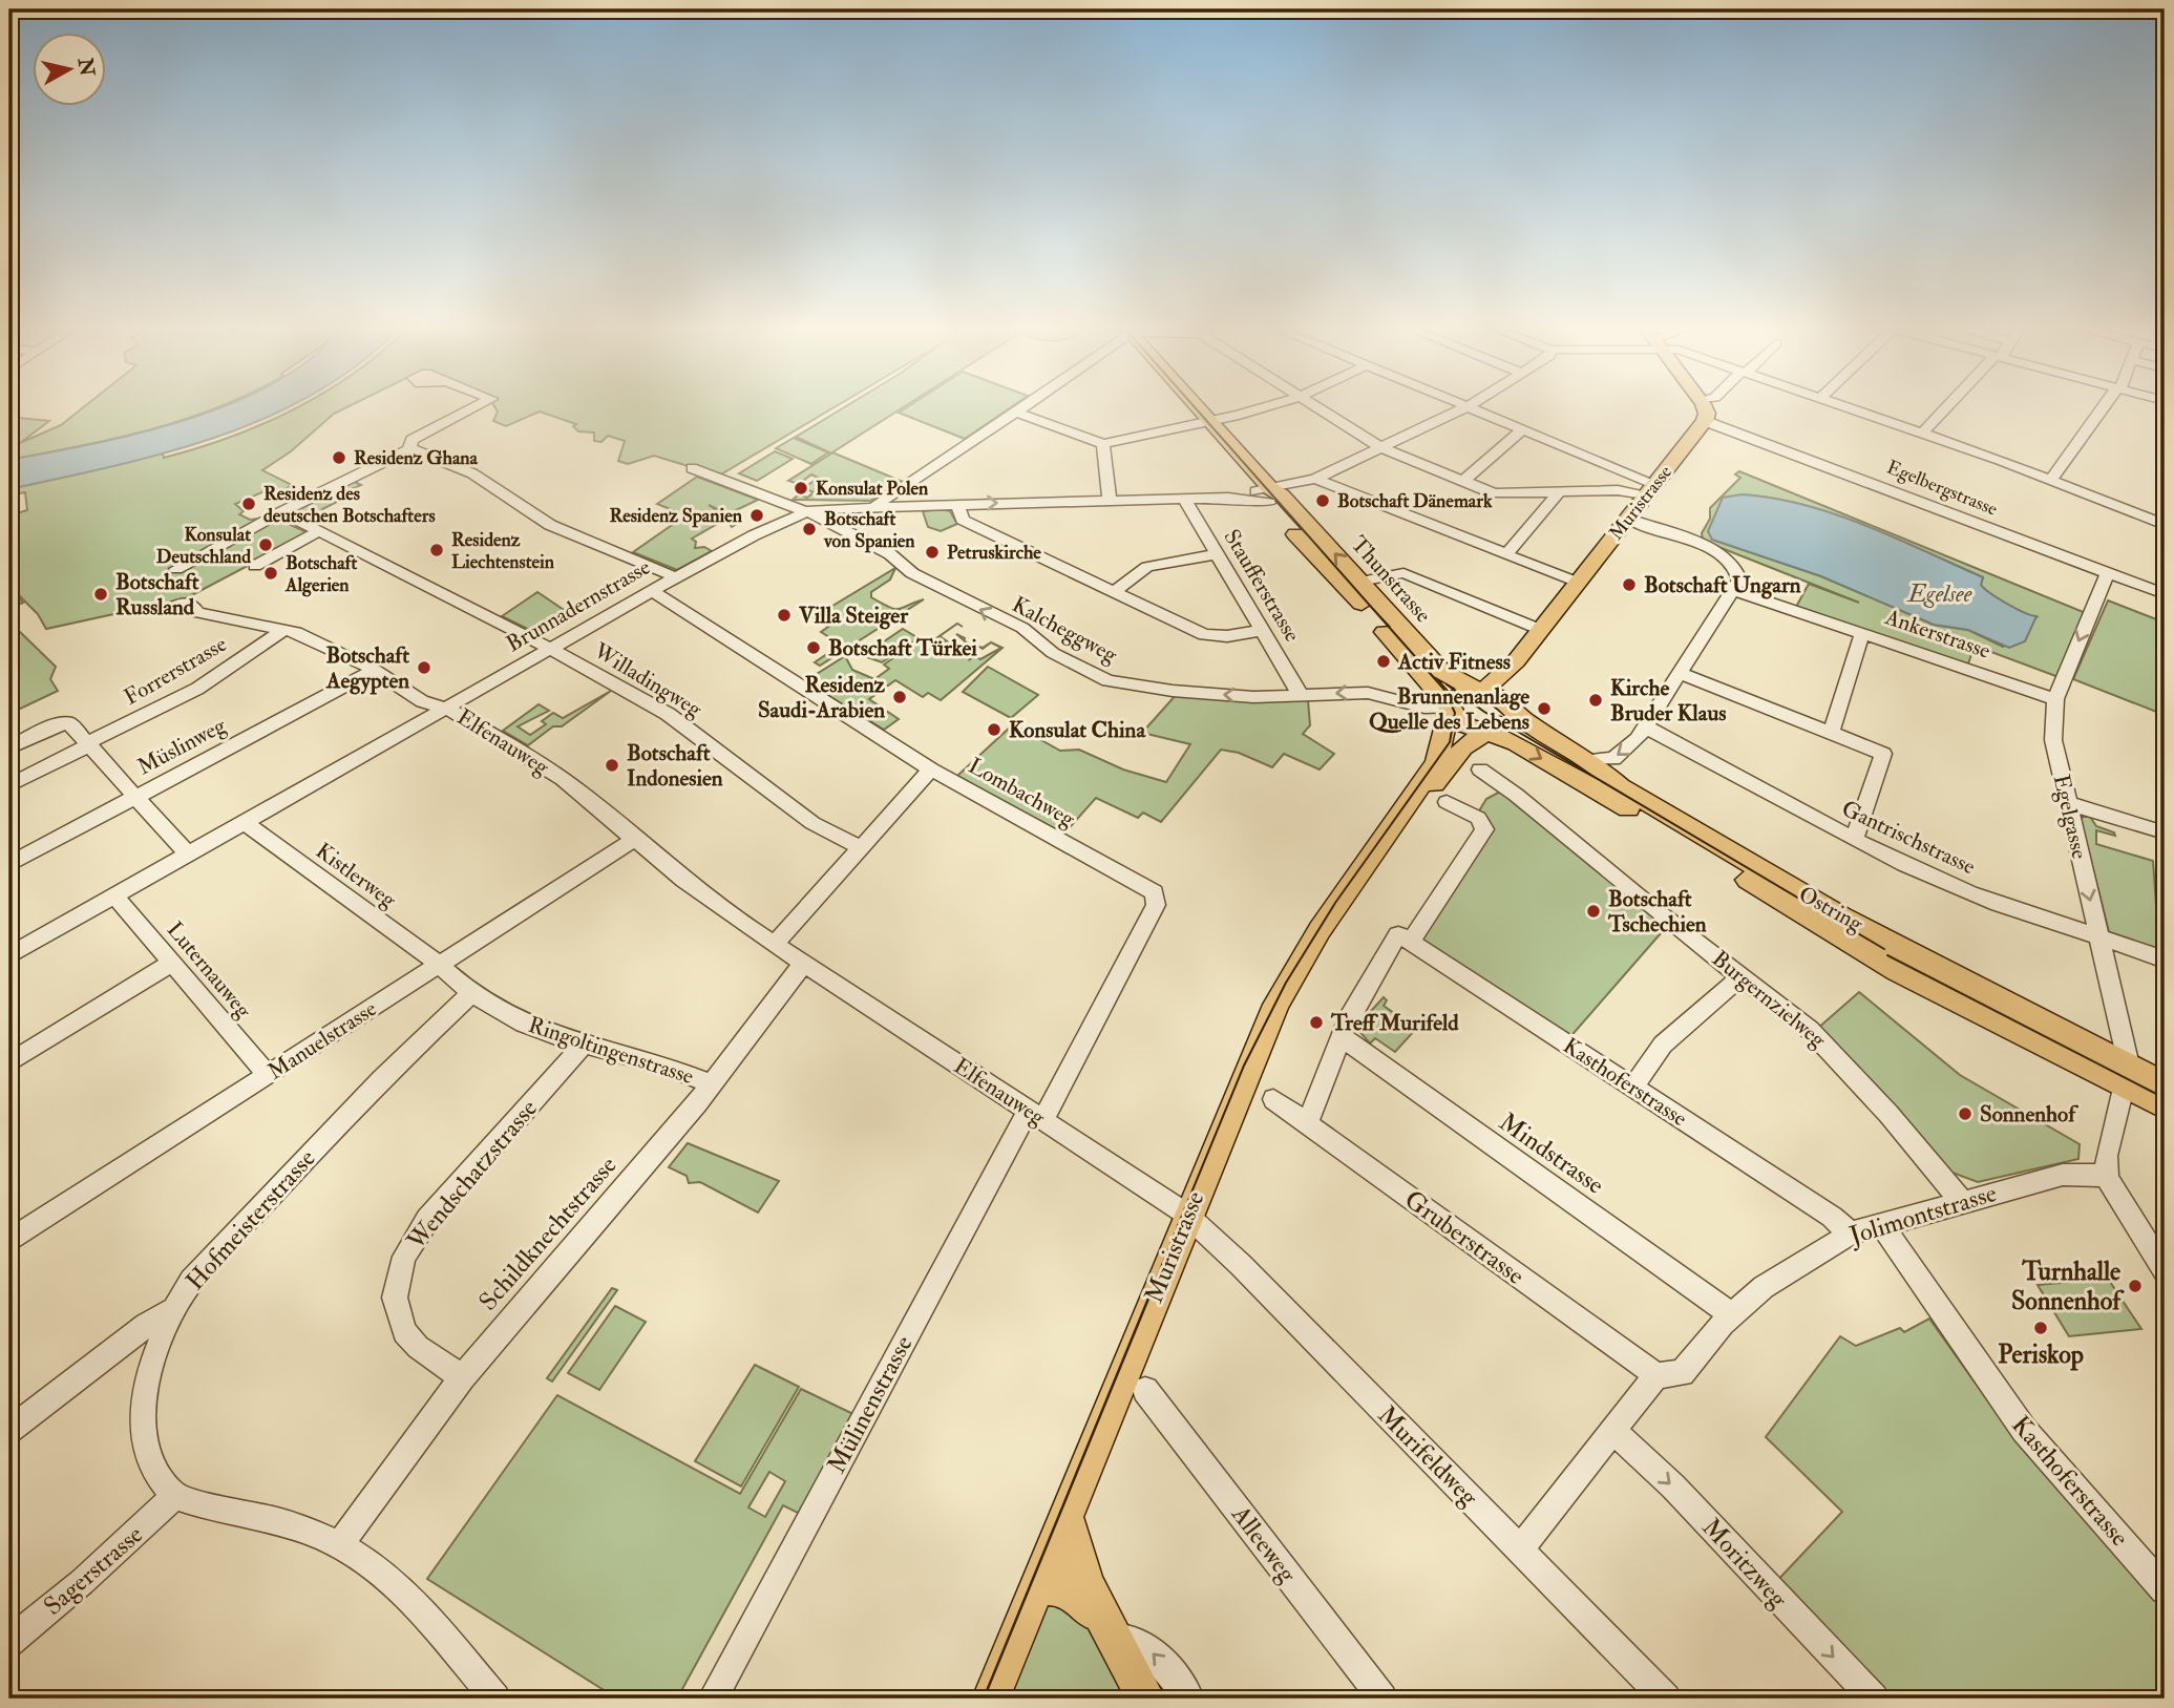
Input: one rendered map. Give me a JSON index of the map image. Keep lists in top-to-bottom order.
{
  "streets": {
    "main road": ["Muristrasse", "Thunstrasse", "Ostring"],
    "street": [
      "Egelbergstrasse",
      "Staufferstrasse",
      "Brunnadernstrasse",
      "Kalcheggweg",
      "Ankerstrasse",
      "Forrerstrasse",
      "Willadingweg",
      "Elfenauweg",
      "Müslinweg",
      "Lombachweg",
      "Egelgasse",
      "Gantrischstrasse",
      "Kistlerweg",
      "Luternauweg",
      "Burgernzielweg",
      "Manuelstrasse",
      "Ringoltingenstrasse",
      "Kasthoferstrasse",
      "Mindstrasse",
      "Wendschatzstrasse",
      "Jolimontstrasse",
      "Hofmeisterstrasse",
      "Schildknechtstrasse",
      "Gruberstrasse",
      "Mülinenstrasse",
      "Murifeldweg",
      "Alleeweg",
      "Moritzweg",
      "Sagerstrasse"
    ]
  },
  "crossings": [
    ["Egelbergstrasse", "Muristrasse"],
    ["Egelbergstrasse", "Egelgasse"],
    ["Muristrasse", "Thunstrasse"],
    ["Muristrasse", "Kalcheggweg"],
    ["Muristrasse", "Elfenauweg"],
    ["Muristrasse", "Ostring"],
    ["Muristrasse", "Murifeldweg"],
    ["Thunstrasse", "Brunnadernstrasse"],
    ["Thunstrasse", "Kalcheggweg"],
    ["Thunstrasse", "Ostring"],
    ["Staufferstrasse", "Brunnadernstrasse"],
    ["Staufferstrasse", "Kalcheggweg"],
    ["Brunnadernstrasse", "Kalcheggweg"],
    ["Brunnadernstrasse", "Willadingweg"],
    ["Brunnadernstrasse", "Elfenauweg"],
    ["Brunnadernstrasse", "Lombachweg"],
    ["Brunnadernstrasse", "Kistlerweg"],
    ["Brunnadernstrasse", "Luternauweg"],
    ["Kalcheggweg", "Ostring"],
    ["Ankerstrasse", "Egelgasse"],
    ["Forrerstrasse", "Elfenauweg"],
    ["Elfenauweg", "Müslinweg"],
    ["Elfenauweg", "Lombachweg"],
    ["Elfenauweg", "Manuelstrasse"],
    ["Elfenauweg", "Schildknechtstrasse"],
    ["Elfenauweg", "Mülinenstrasse"],
    ["Elfenauweg", "Murifeldweg"],
    ["Lombachweg", "Mülinenstrasse"],
    ["Egelgasse", "Gantrischstrasse"],
    ["Egelgasse", "Ostring"],
    ["Kistlerweg", "Manuelstrasse"],
    ["Kistlerweg", "Ringoltingenstrasse"],
    ["Luternauweg", "Manuelstrasse"],
    ["Burgernzielweg", "Jolimontstrasse"],
    ["Manuelstrasse", "Ringoltingenstrasse"],
    ["Ringoltingenstrasse", "Wendschatzstrasse"],
    ["Ringoltingenstrasse", "Hofmeisterstrasse"],
    ["Ringoltingenstrasse", "Schildknechtstrasse"],
    ["Kasthoferstrasse", "Jolimontstrasse"],
    ["Mindstrasse", "Jolimontstrasse"],
    ["Wendschatzstrasse", "Schildknechtstrasse"],
    ["Jolimontstrasse", "Gruberstrasse"],
    ["Hofmeisterstrasse", "Sagerstrasse"]
  ],
  "one_way": ["Egelgasse", "Moritzweg"],
  "water": ["Egelsee"],
  "places": [
    "Residenz Ghana",
    "Konsulat Polen",
    "Botschaft Dänemark",
    "Residenz des deutschen Botschafters",
    "Residenz Spanien",
    "Botschaft von Spanien",
    "Konsulat Deutschland",
    "Residenz Liechtenstein",
    "Petruskirche",
    "Botschaft Algerien",
    "Botschaft Ungarn",
    "Botschaft Russland",
    "Villa Steiger",
    "Botschaft Türkei",
    "Activ Fitness",
    "Botschaft Aegypten",
    "Residenz Saudi-Arabien",
    "Kirche Bruder Klaus",
    "Brunnenanlage Quelle des Lebens",
    "Konsulat China",
    "Botschaft Indonesien",
    "Botschaft Tschechien",
    "Treff Murifeld",
    "Sonnenhof",
    "Turnhalle Sonnenhof",
    "Periskop"
  ],
  "north": "right"
}
